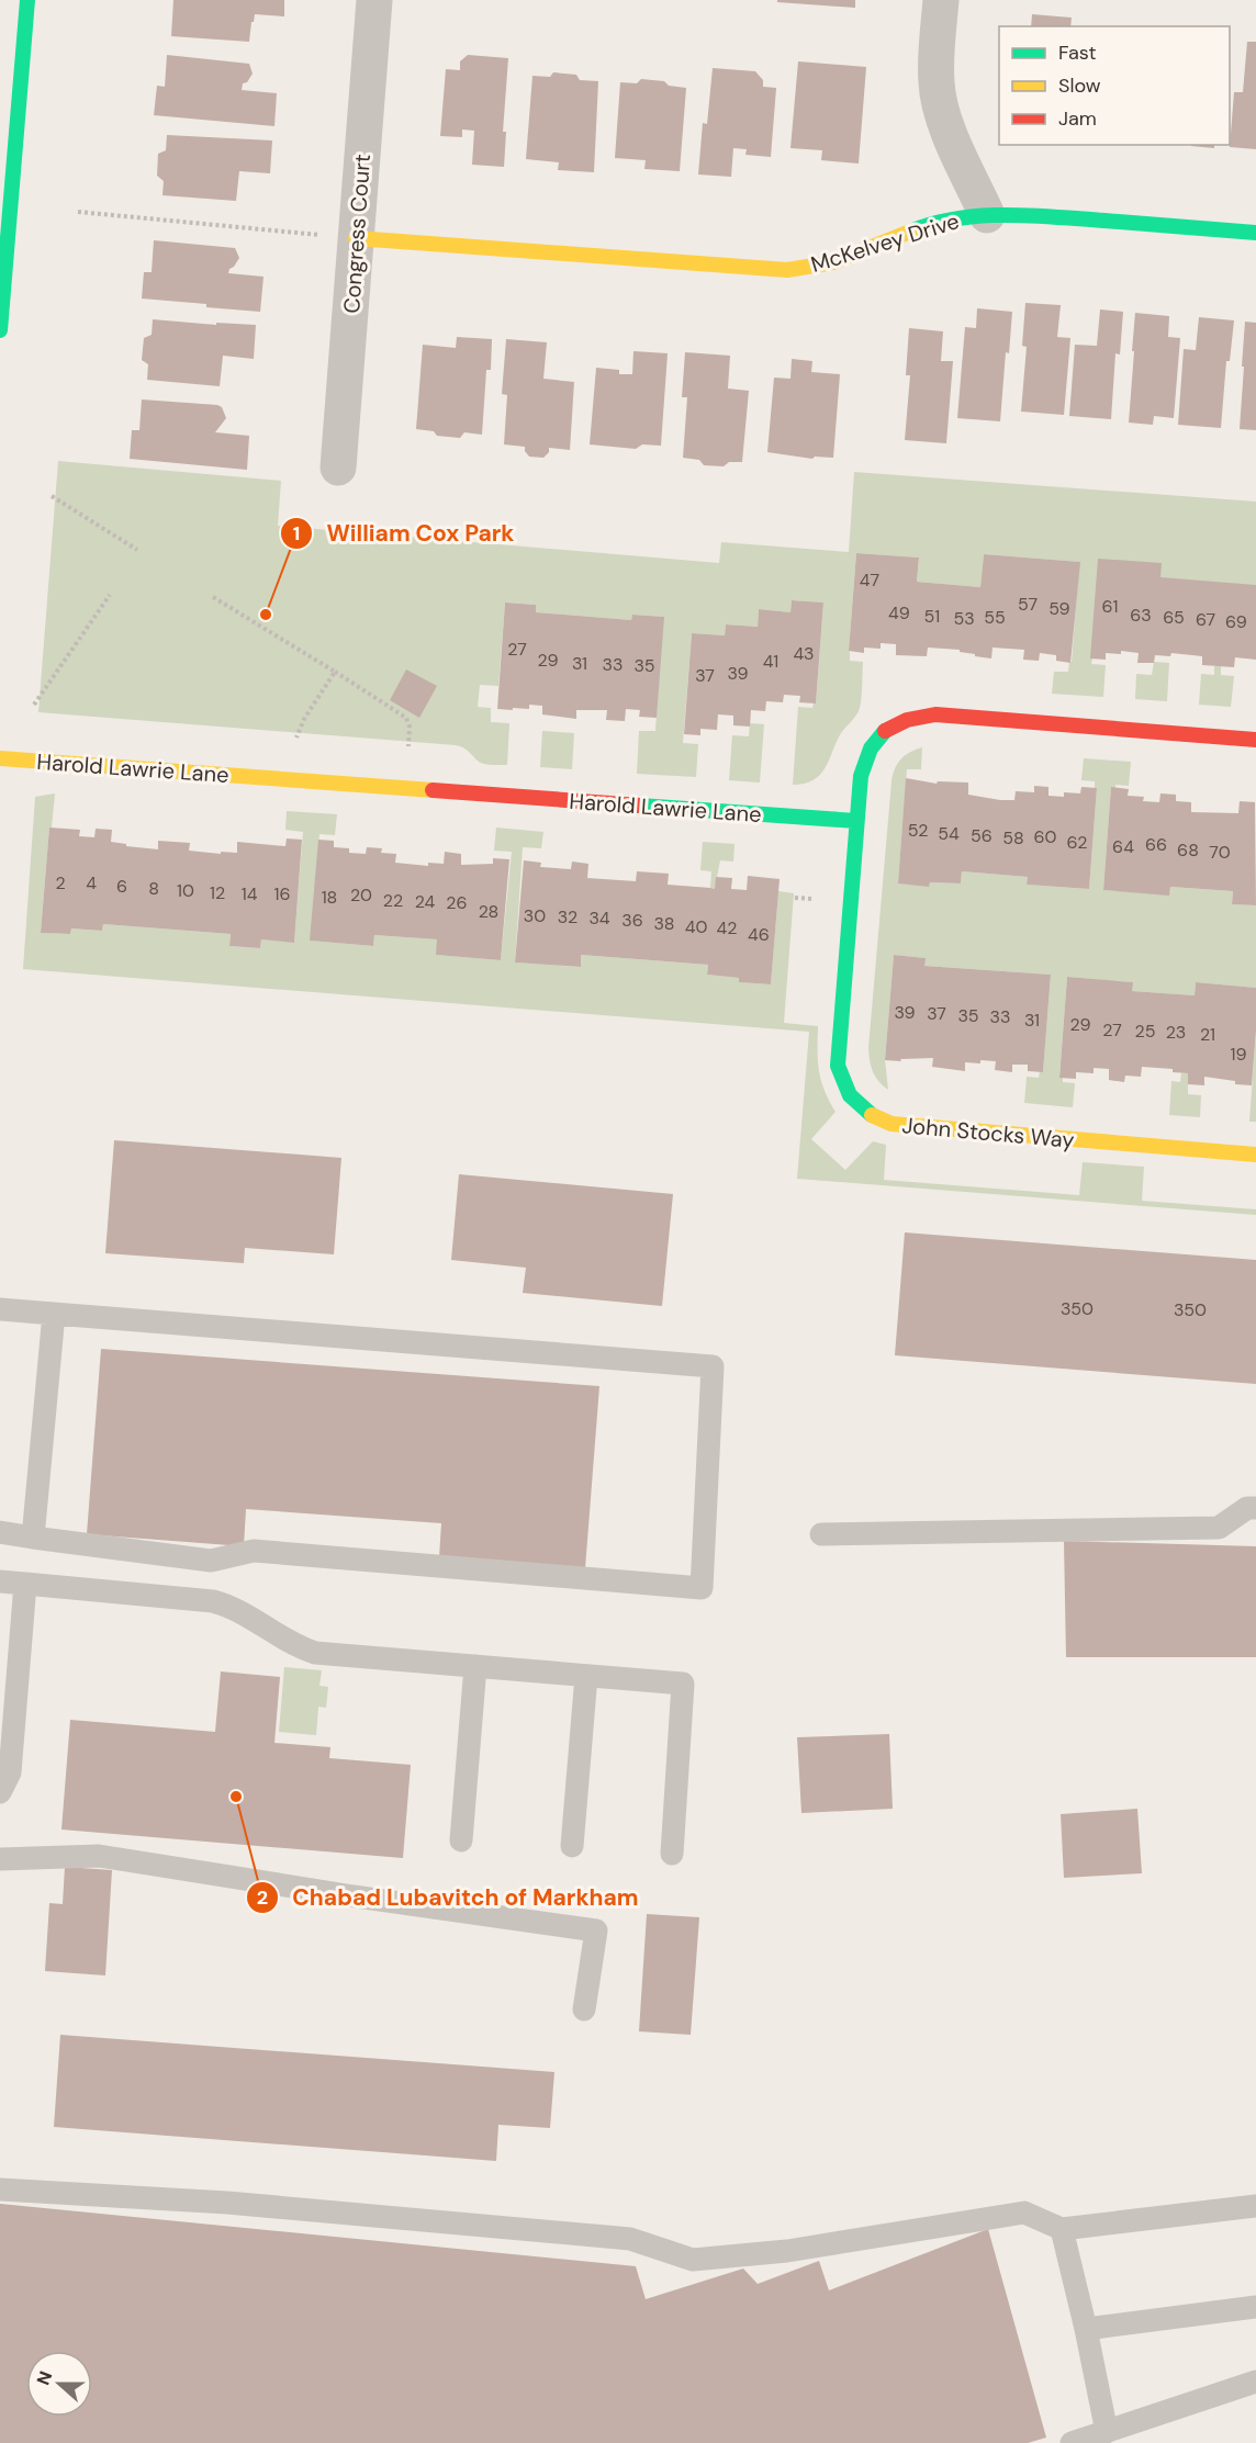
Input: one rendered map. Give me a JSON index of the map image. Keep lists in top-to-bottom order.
{
  "streets": {
    "street": [
      "Congress Court",
      "McKelvey Drive",
      "Harold Lawrie Lane",
      "John Stocks Way"
    ]
  },
  "crossings": [
    ["Congress Court", "McKelvey Drive"],
    ["Harold Lawrie Lane", "John Stocks Way"]
  ],
  "places": ["William Cox Park", "Chabad Lubavitch of Markham"],
  "house_numbers": [
    "47",
    "57",
    "61",
    "59",
    "49",
    "63",
    "51",
    "55",
    "65",
    "53",
    "67",
    "69",
    "27",
    "43",
    "29",
    "41",
    "31",
    "33",
    "35",
    "39",
    "37",
    "52",
    "54",
    "56",
    "60",
    "58",
    "62",
    "66",
    "64",
    "68",
    "70",
    "2",
    "4",
    "6",
    "8",
    "10",
    "12",
    "14",
    "16",
    "20",
    "18",
    "22",
    "24",
    "26",
    "28",
    "30",
    "32",
    "34",
    "36",
    "38",
    "40",
    "42",
    "46",
    "39",
    "37",
    "35",
    "33",
    "31",
    "29",
    "27",
    "25",
    "23",
    "21",
    "19",
    "350",
    "350"
  ],
  "legend": ["Fast", "Slow", "Jam"],
  "north": "left"
}
